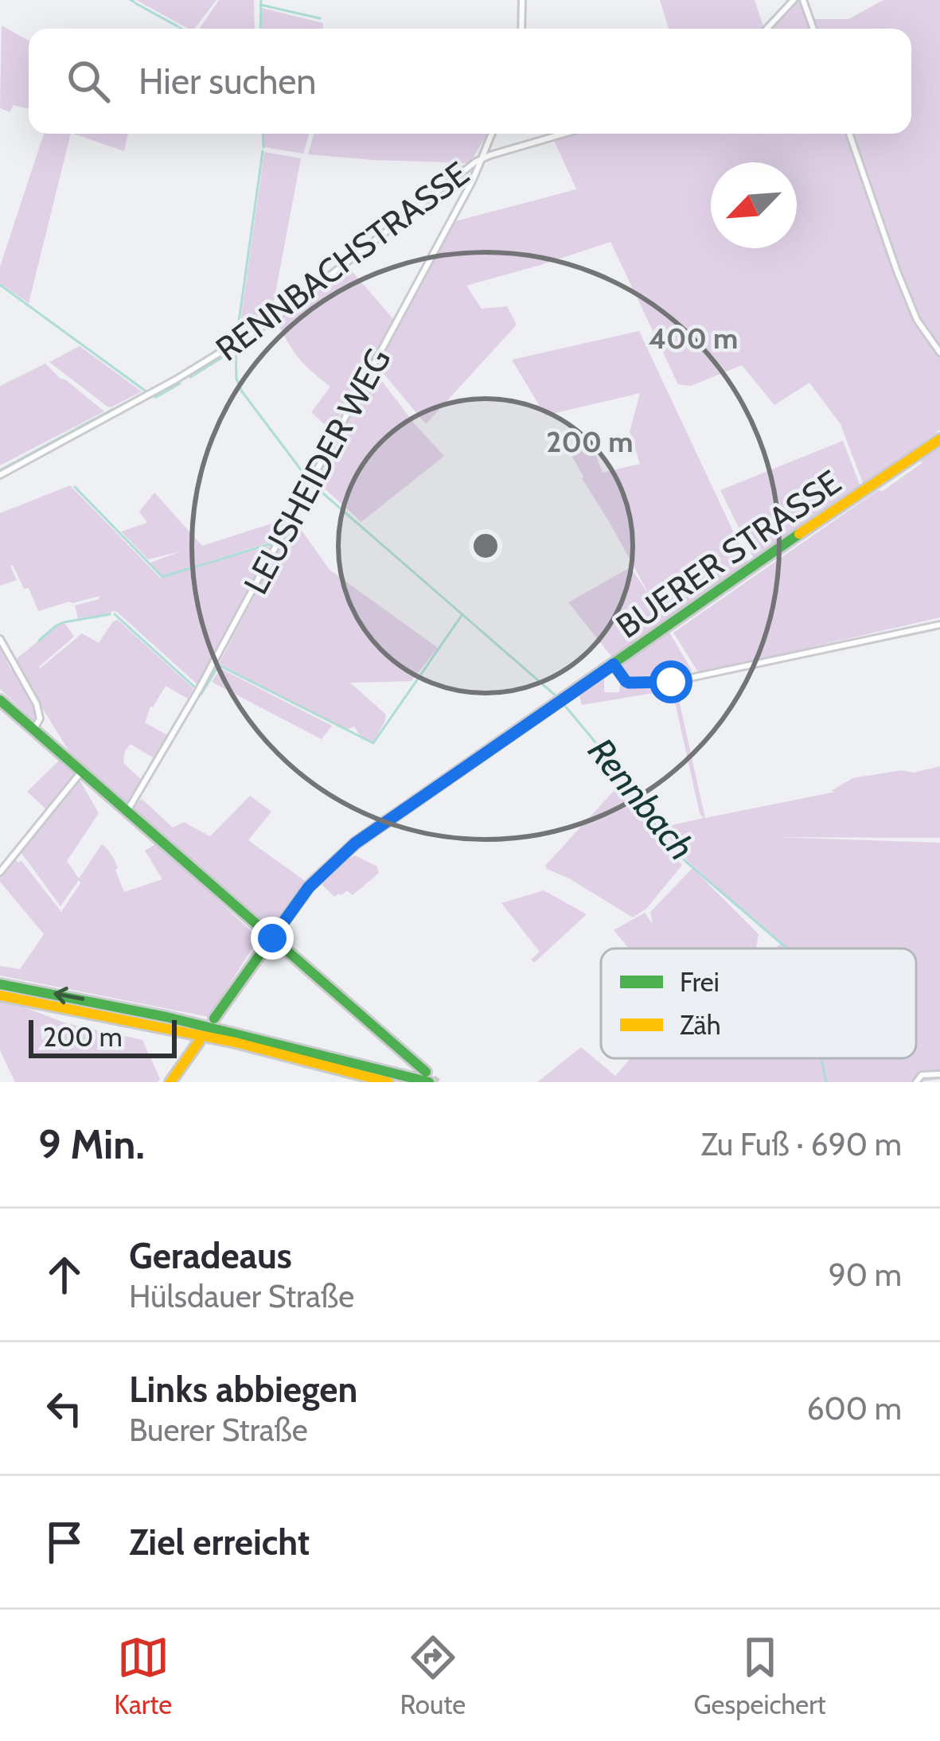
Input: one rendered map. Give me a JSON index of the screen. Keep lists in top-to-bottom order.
{
  "streets": {
    "main road": ["BUERER STRASSE"],
    "street": ["RENNBACHSTRASSE", "LEUSHEIDER WEG"]
  },
  "crossings": [
    ["RENNBACHSTRASSE", "LEUSHEIDER WEG"]
  ],
  "water": ["Rennbach"],
  "legend": ["Frei", "Zäh"],
  "scale_bar": "200 m",
  "north": "bottom left",
  "page": {
    "search": "Hier suchen",
    "scale": "200 m",
    "heading": ["9 Min.", "Zu Fuß · 690 m"],
    "list": [
      ["Geradeaus", "Hülsdauer Straße", "90 m"],
      ["Links abbiegen", "Buerer Straße", "600 m"],
      "Ziel erreicht"
    ],
    "nav": ["Karte", "Route", "Gespeichert"]
  },
  "rings": ["400 m", "200 m"]
}
